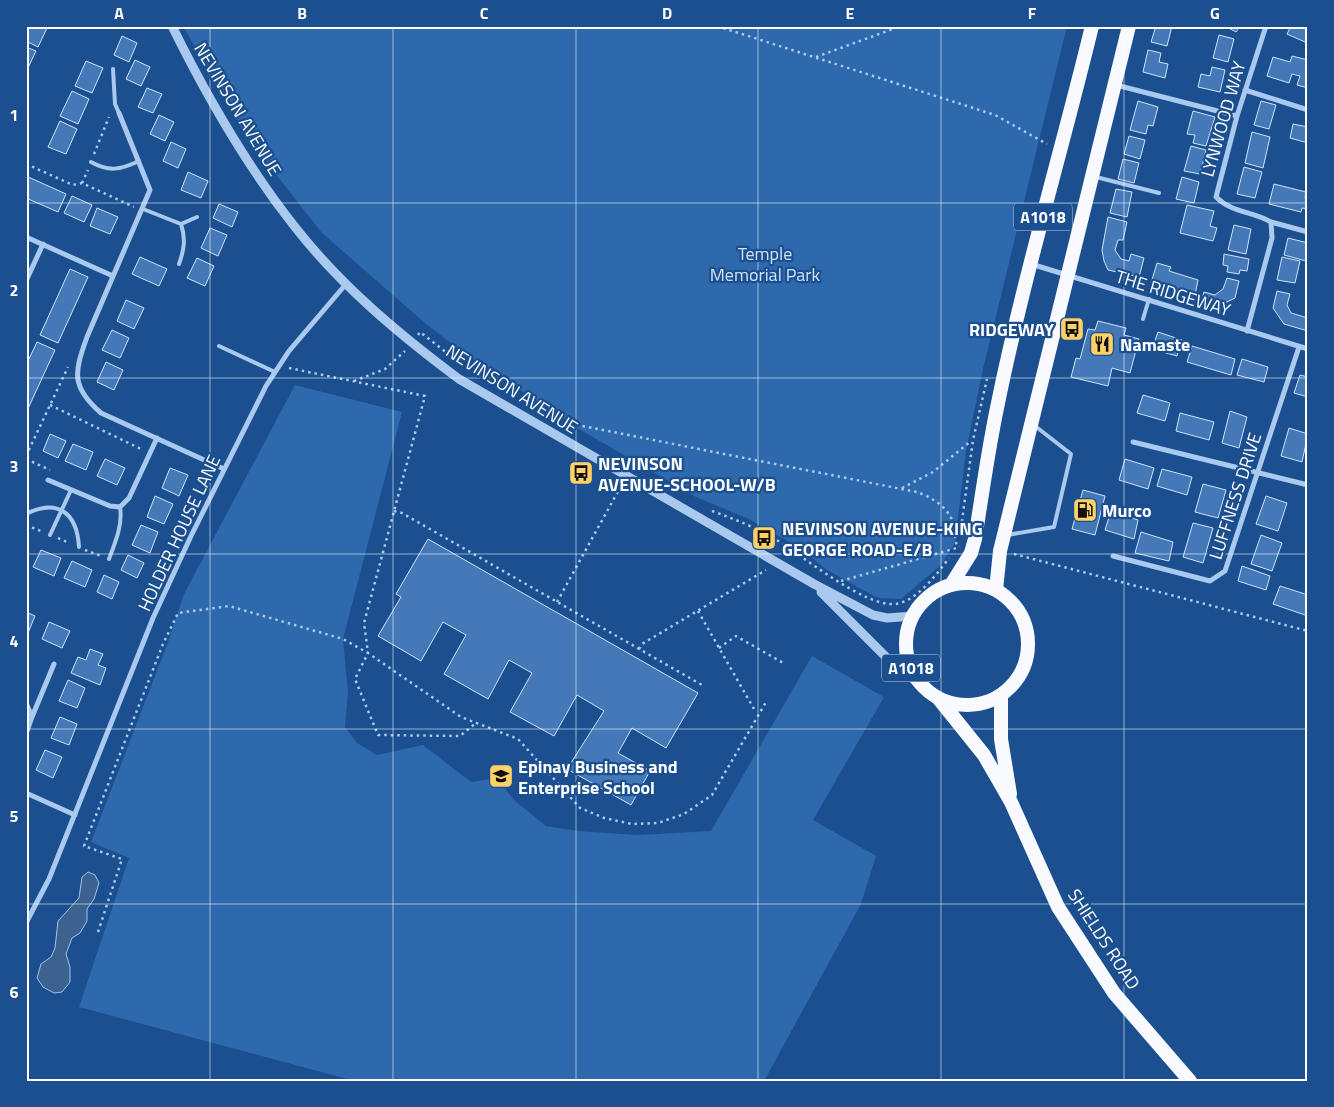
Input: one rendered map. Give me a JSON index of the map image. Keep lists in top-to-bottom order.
{
  "streets": {
    "highway": ["A1018", "SHIELDS ROAD"],
    "street": [
      "NEVINSON AVENUE",
      "LYNWOOD WAY",
      "THE RIDGEWAY",
      "LUFFNESS DRIVE",
      "HOLDER HOUSE LANE"
    ]
  },
  "crossings": [
    ["NEVINSON AVENUE", "A1018"],
    ["NEVINSON AVENUE", "HOLDER HOUSE LANE"],
    ["NEVINSON AVENUE", "SHIELDS ROAD"],
    ["A1018", "THE RIDGEWAY"],
    ["A1018", "SHIELDS ROAD"],
    ["THE RIDGEWAY", "LUFFNESS DRIVE"]
  ],
  "parks": ["Temple Memorial Park"],
  "places": {
    "bus stop": ["RIDGEWAY", "NEVINSON AVENUE-SCHOOL-W/B", "NEVINSON AVENUE-KING GEORGE ROAD-E/B"],
    "restaurant": ["Namaste"],
    "fuel station": ["Murco"],
    "school or university": ["Epinay Business and Enterprise School"]
  },
  "grid": {
    "columns": [
      "A",
      "B",
      "C",
      "D",
      "E",
      "F",
      "G"
    ],
    "rows": [
      "1",
      "2",
      "3",
      "4",
      "5",
      "6"
    ]
  }
}
